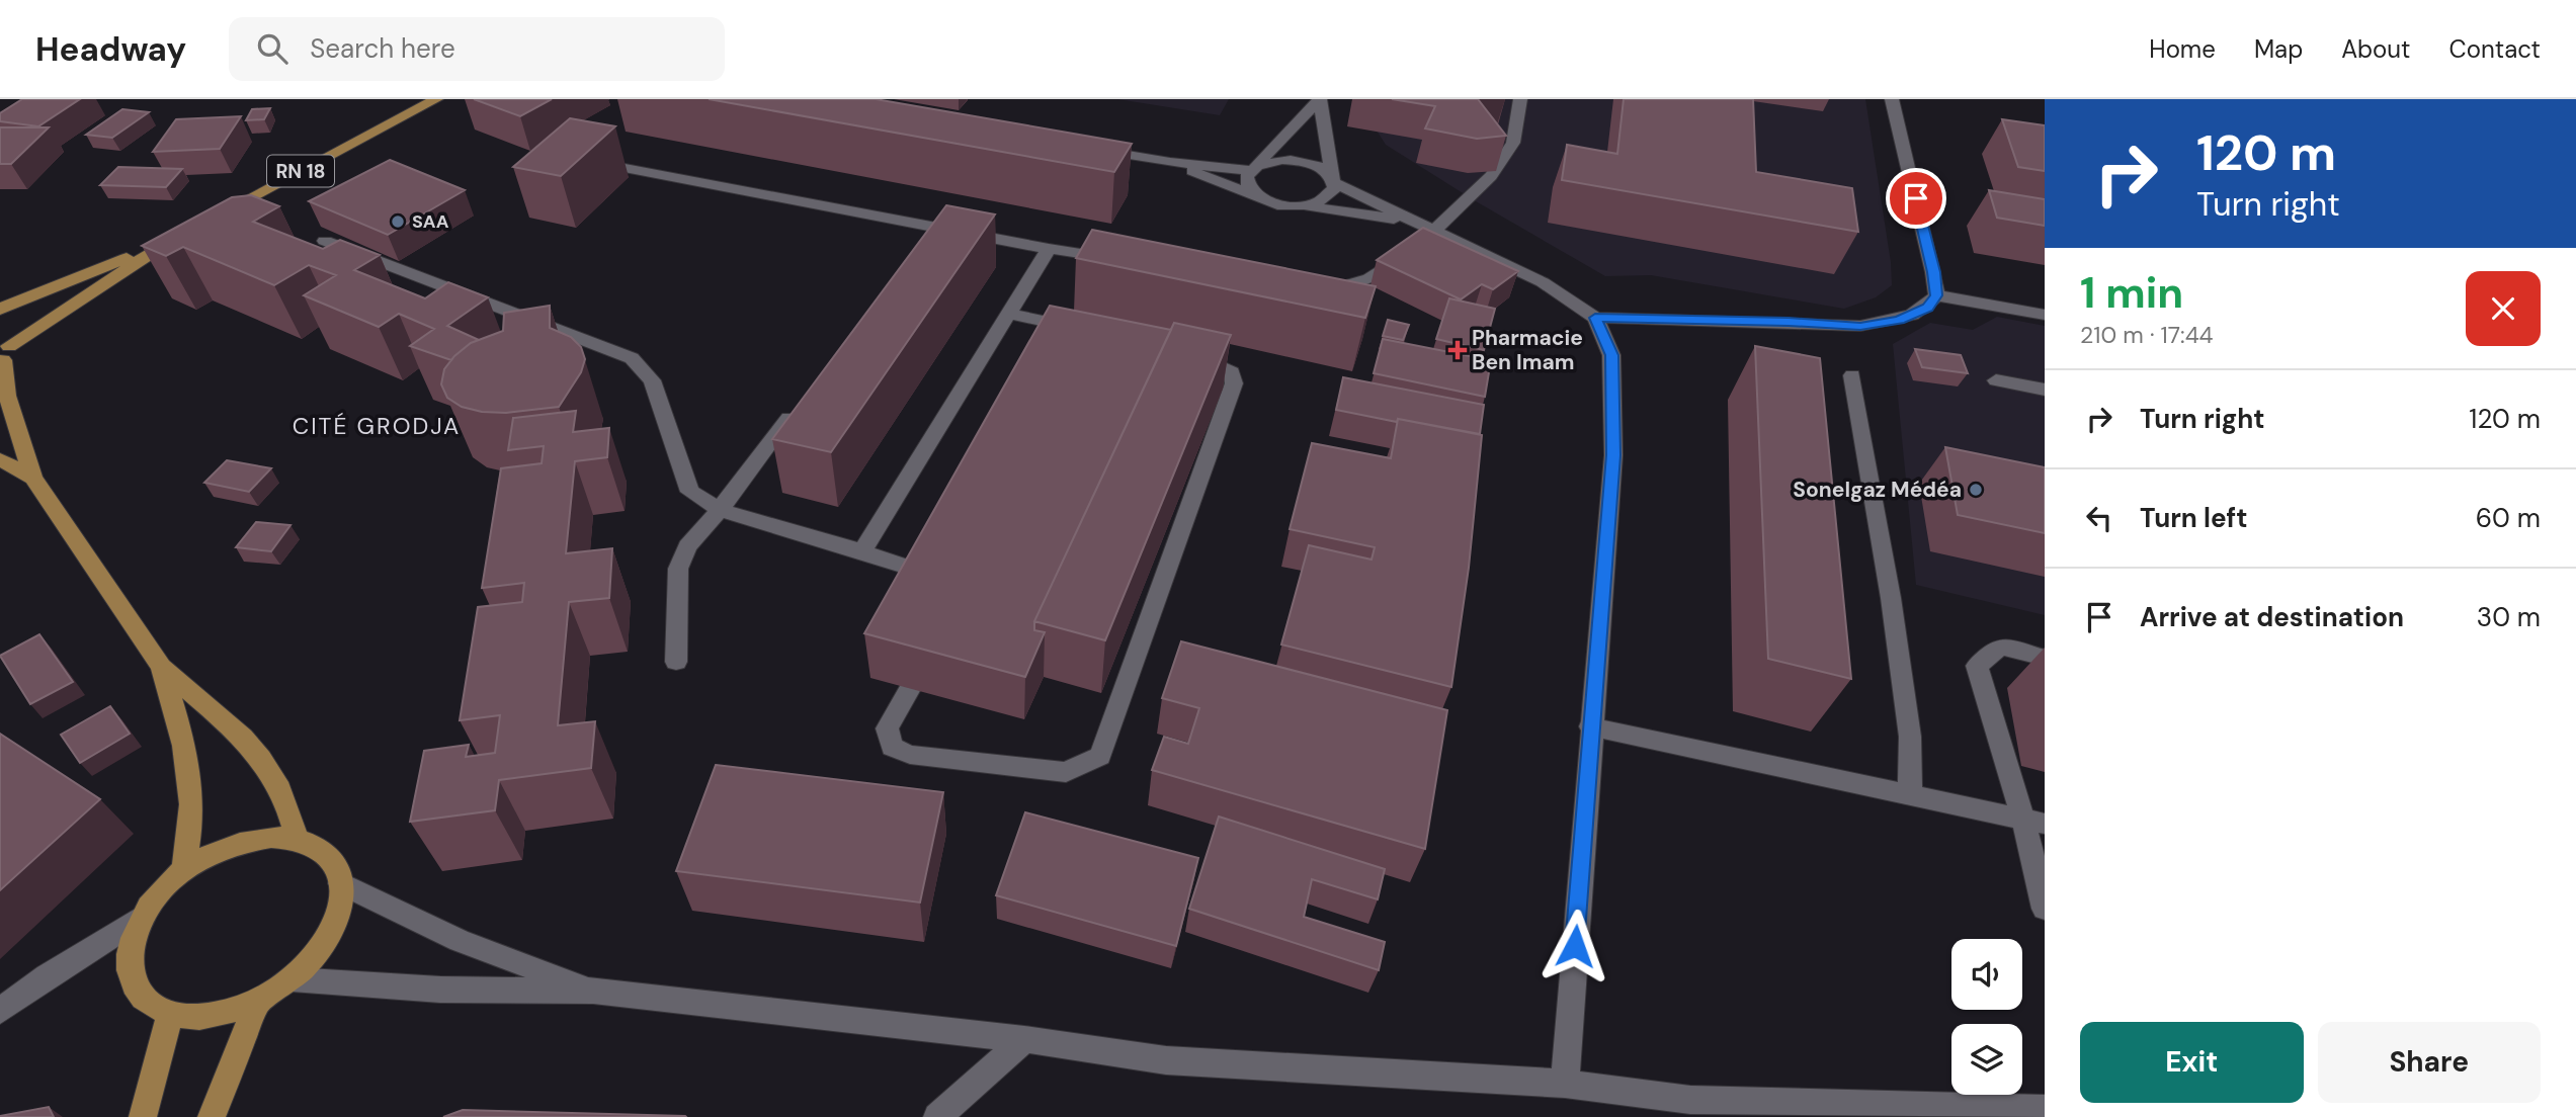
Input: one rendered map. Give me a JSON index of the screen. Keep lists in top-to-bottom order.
{
  "streets": {
    "main road": ["RN 18"]
  },
  "districts": ["CITÉ GRODJA"],
  "places": {
    "other": ["SAA", "Sonelgaz Médéa"],
    "health": ["Pharmacie Ben Imam"]
  },
  "page": {
    "header": "Headway",
    "search": "Search here",
    "nav": [
      "Home",
      "Map",
      "About",
      "Contact"
    ],
    "turn": ["120 m", "Turn right"],
    "heading": ["1 min", "210 m · 17:44"],
    "list": [
      {
        "name": "Turn right",
        "value": "120 m"
      },
      {
        "name": "Turn left",
        "value": "60 m"
      },
      {
        "name": "Arrive at destination",
        "value": "30 m"
      }
    ],
    "buttons": ["Exit", "Share"]
  }
}
